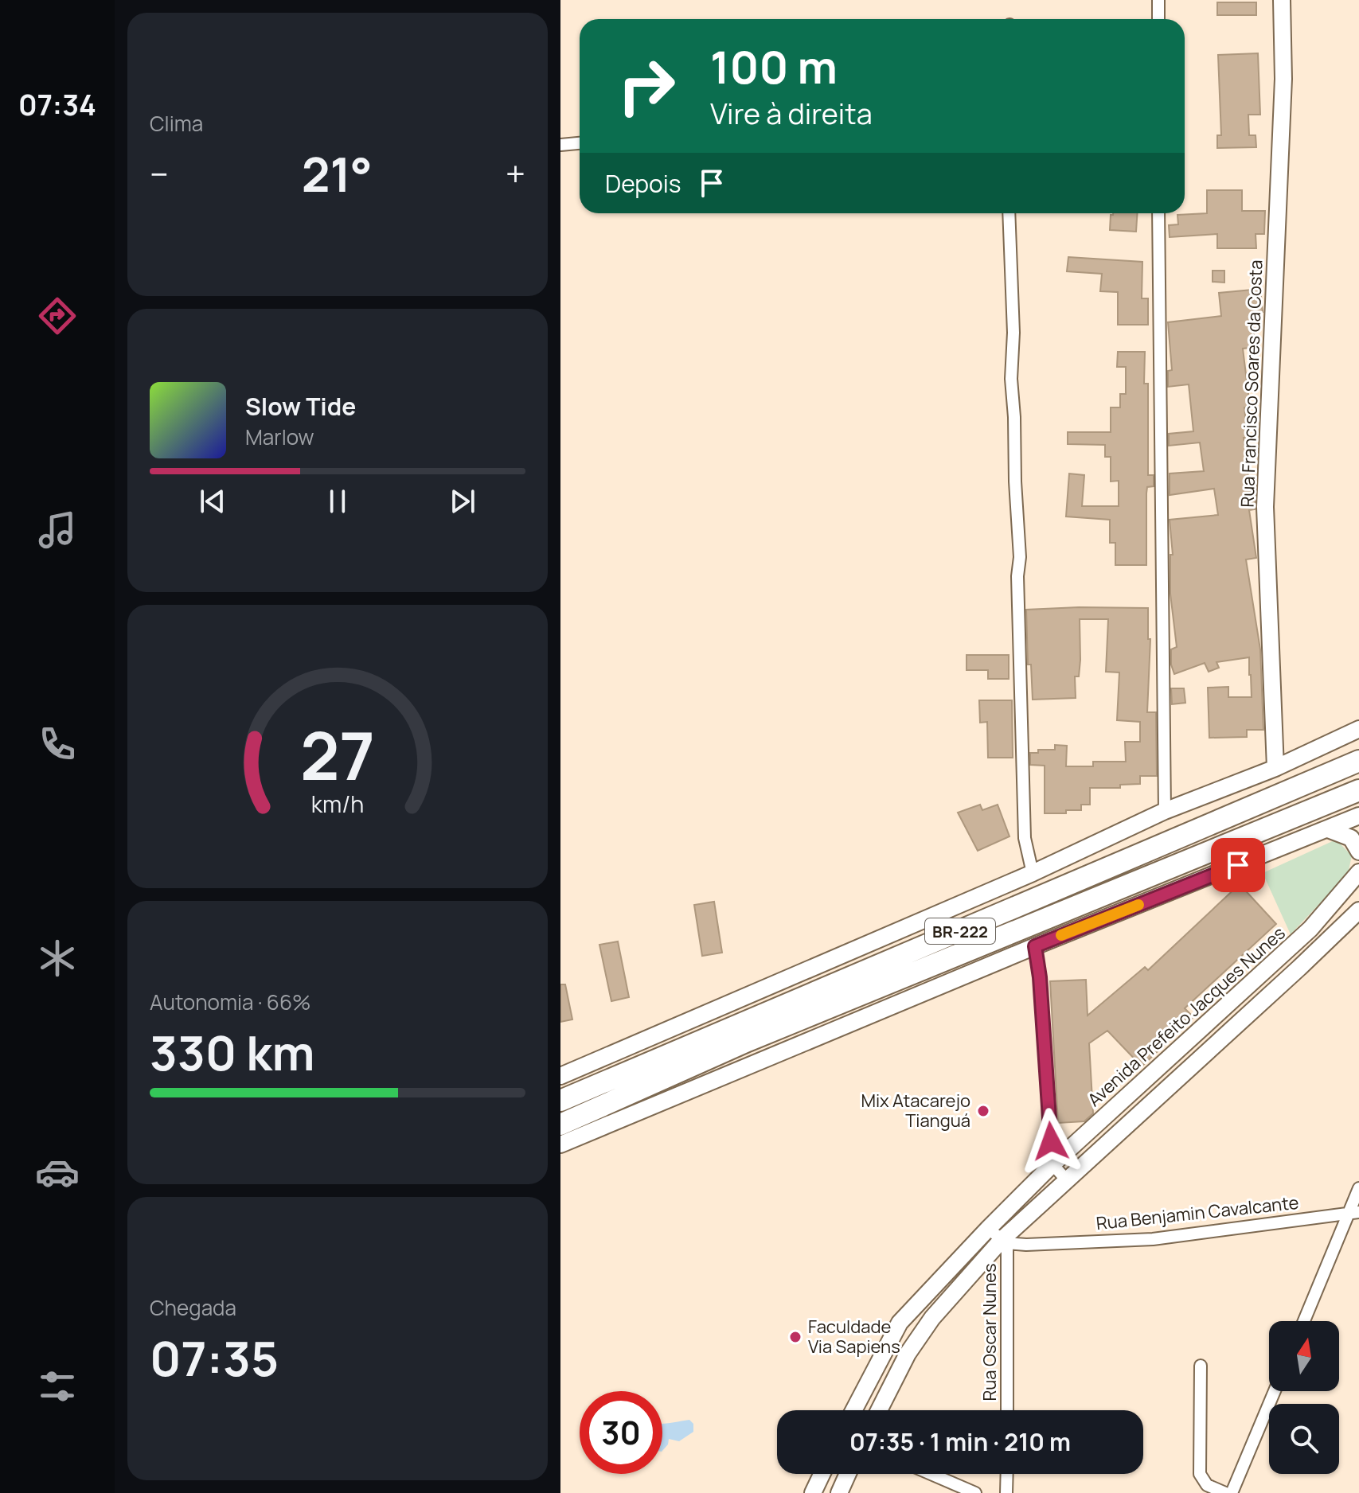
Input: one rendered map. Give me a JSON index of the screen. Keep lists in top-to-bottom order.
{
  "streets": {
    "highway": ["BR-222"],
    "main road": ["Rua Francisco Soares da Costa", "Avenida Prefeito Jacques Nunes"],
    "street": ["Rua Benjamin Cavalcante", "Rua Oscar Nunes"]
  },
  "crossings": [
    ["Rua Benjamin Cavalcante", "Rua Oscar Nunes"]
  ],
  "places": ["Mix Atacarejo Tianguá", "Faculdade Via Sapiens"],
  "north": "top",
  "page": {
    "tabs": "07:34",
    "tile": [
      "Clima",
      ["Autonomia · 66%", "330 km"],
      ["Chegada", "07:35"]
    ],
    "turn": ["100 m", "Vire à direita"],
    "heat": ["−", "21°", "+"],
    "then": "Depois",
    "song": ["Slow Tide", "Marlow"],
    "limit": "30",
    "trip": "07:35 · 1 min · 210 m",
    "gauge": ["27", "km/h"]
  }
}
